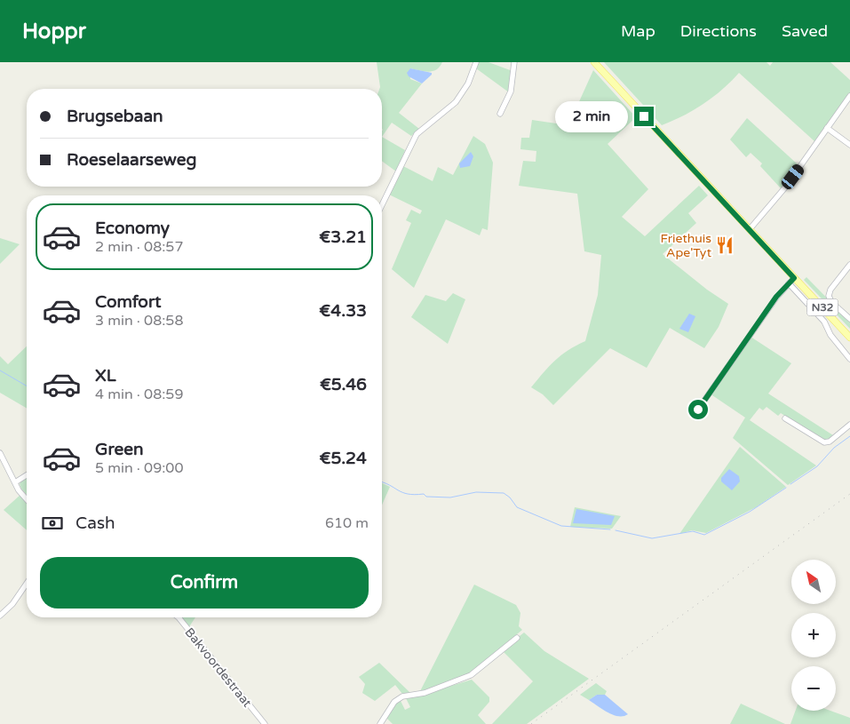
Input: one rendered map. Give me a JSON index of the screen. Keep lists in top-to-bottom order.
{
  "streets": {
    "main road": ["N32"],
    "street": ["Bakvoordestraat"]
  },
  "places": {
    "restaurant": ["Friethuis Ape'Tyt"]
  },
  "north": "top left",
  "page": {
    "header": "Hoppr",
    "nav": ["Map", "Directions", "Saved"],
    "banner": ["Brugsebaan", "Roeselaarseweg"],
    "bubble": "2 min",
    "list": [
      {
        "name": "Economy",
        "note": "2 min · 08:57",
        "value": "€3.21"
      },
      {
        "name": "Comfort",
        "note": "3 min · 08:58",
        "value": "€4.33"
      },
      {
        "name": "XL",
        "note": "4 min · 08:59",
        "value": "€5.46"
      },
      {
        "name": "Green",
        "note": "5 min · 09:00",
        "value": "€5.24"
      }
    ],
    "pay": ["Cash", "610 m"],
    "buttons": "Confirm",
    "map_buttons": ["+", "−"]
  }
}
